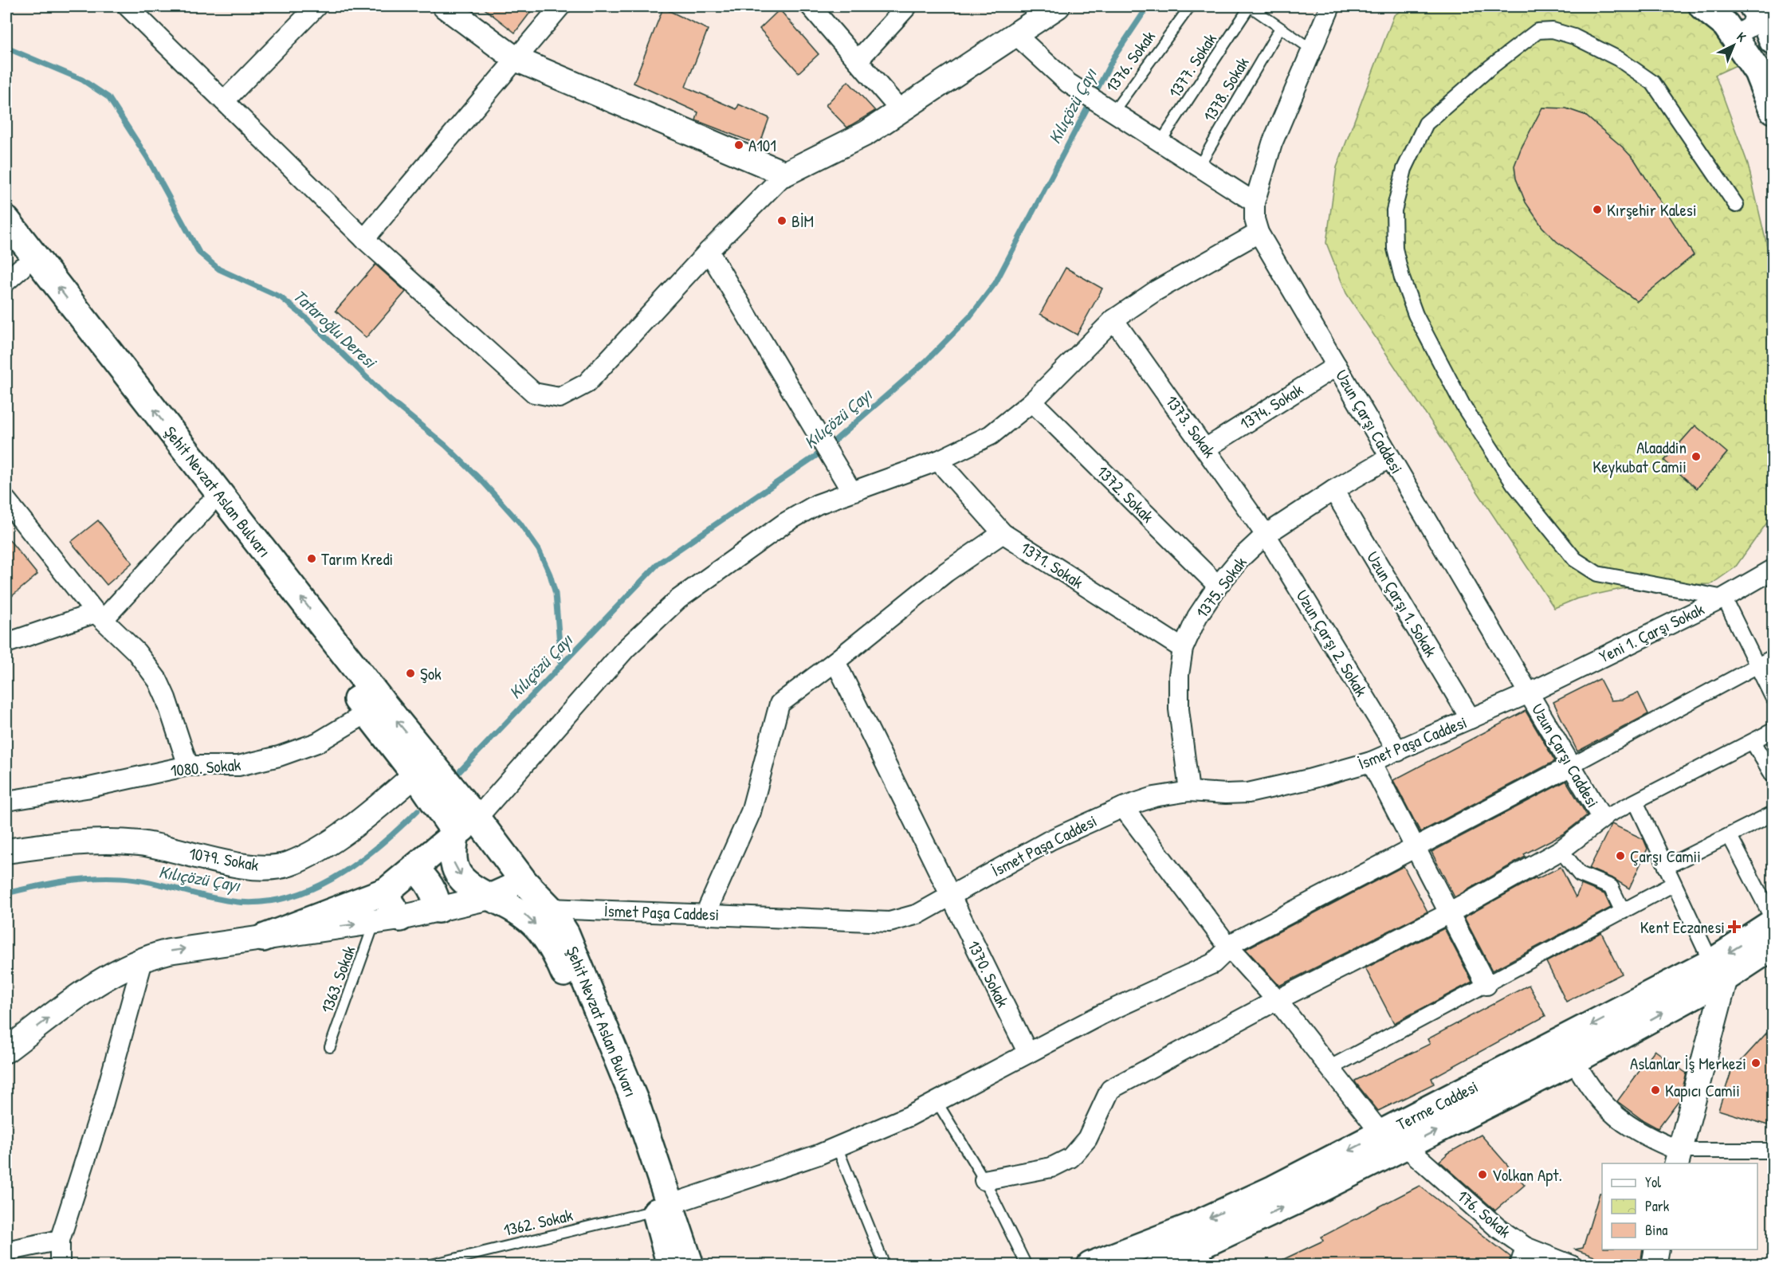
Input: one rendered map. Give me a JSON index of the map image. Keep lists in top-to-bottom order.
{
  "streets": {
    "main road": ["Şehit Nevzat Aslan Bulvarı", "Terme Caddesi"],
    "street": [
      "1374. Sokak",
      "Uzun Çarşı Caddesi",
      "1373. Sokak",
      "1372. Sokak",
      "1371. Sokak",
      "1375. Sokak",
      "Uzun Çarşı 1. Sokak",
      "Yeni 1. Çarşı Sokak",
      "Uzun Çarşı 2. Sokak",
      "İsmet Paşa Caddesi",
      "1080. Sokak",
      "1079. Sokak",
      "1370. Sokak",
      "176. Sokak"
    ],
    "lane": [
      "1376. Sokak",
      "1377. Sokak",
      "1378. Sokak",
      "1363. Sokak",
      "1362. Sokak"
    ]
  },
  "crossings": [
    ["1374. Sokak", "Uzun Çarşı Caddesi"],
    ["1374. Sokak", "1373. Sokak"],
    ["Uzun Çarşı Caddesi", "1375. Sokak"],
    ["Uzun Çarşı Caddesi", "Yeni 1. Çarşı Sokak"],
    ["Uzun Çarşı Caddesi", "İsmet Paşa Caddesi"],
    ["1373. Sokak", "1375. Sokak"],
    ["1373. Sokak", "Uzun Çarşı 2. Sokak"],
    ["Şehit Nevzat Aslan Bulvarı", "İsmet Paşa Caddesi"],
    ["Şehit Nevzat Aslan Bulvarı", "1080. Sokak"],
    ["Şehit Nevzat Aslan Bulvarı", "1079. Sokak"],
    ["Şehit Nevzat Aslan Bulvarı", "1362. Sokak"],
    ["1372. Sokak", "1375. Sokak"],
    ["1371. Sokak", "1375. Sokak"],
    ["1375. Sokak", "Uzun Çarşı 1. Sokak"],
    ["1375. Sokak", "Uzun Çarşı 2. Sokak"],
    ["1375. Sokak", "İsmet Paşa Caddesi"],
    ["Uzun Çarşı 1. Sokak", "İsmet Paşa Caddesi"],
    ["Yeni 1. Çarşı Sokak", "İsmet Paşa Caddesi"],
    ["Uzun Çarşı 2. Sokak", "İsmet Paşa Caddesi"],
    ["İsmet Paşa Caddesi", "1370. Sokak"],
    ["Terme Caddesi", "176. Sokak"]
  ],
  "water": ["Kılıçözü Çayı", "Tataroğlu Deresi"],
  "places": {
    "other": [
      "A101",
      "Kırşehir Kalesi",
      "BİM",
      "Alaaddin Keykubat Camii",
      "Tarım Kredi",
      "Şok",
      "Çarşı Camii",
      "Aslanlar İş Merkezi",
      "Kapıcı Camii",
      "Volkan Apt."
    ],
    "health": ["Kent Eczanesi"]
  },
  "legend": ["Yol", "Park", "Bina"],
  "north": "top right"
}
